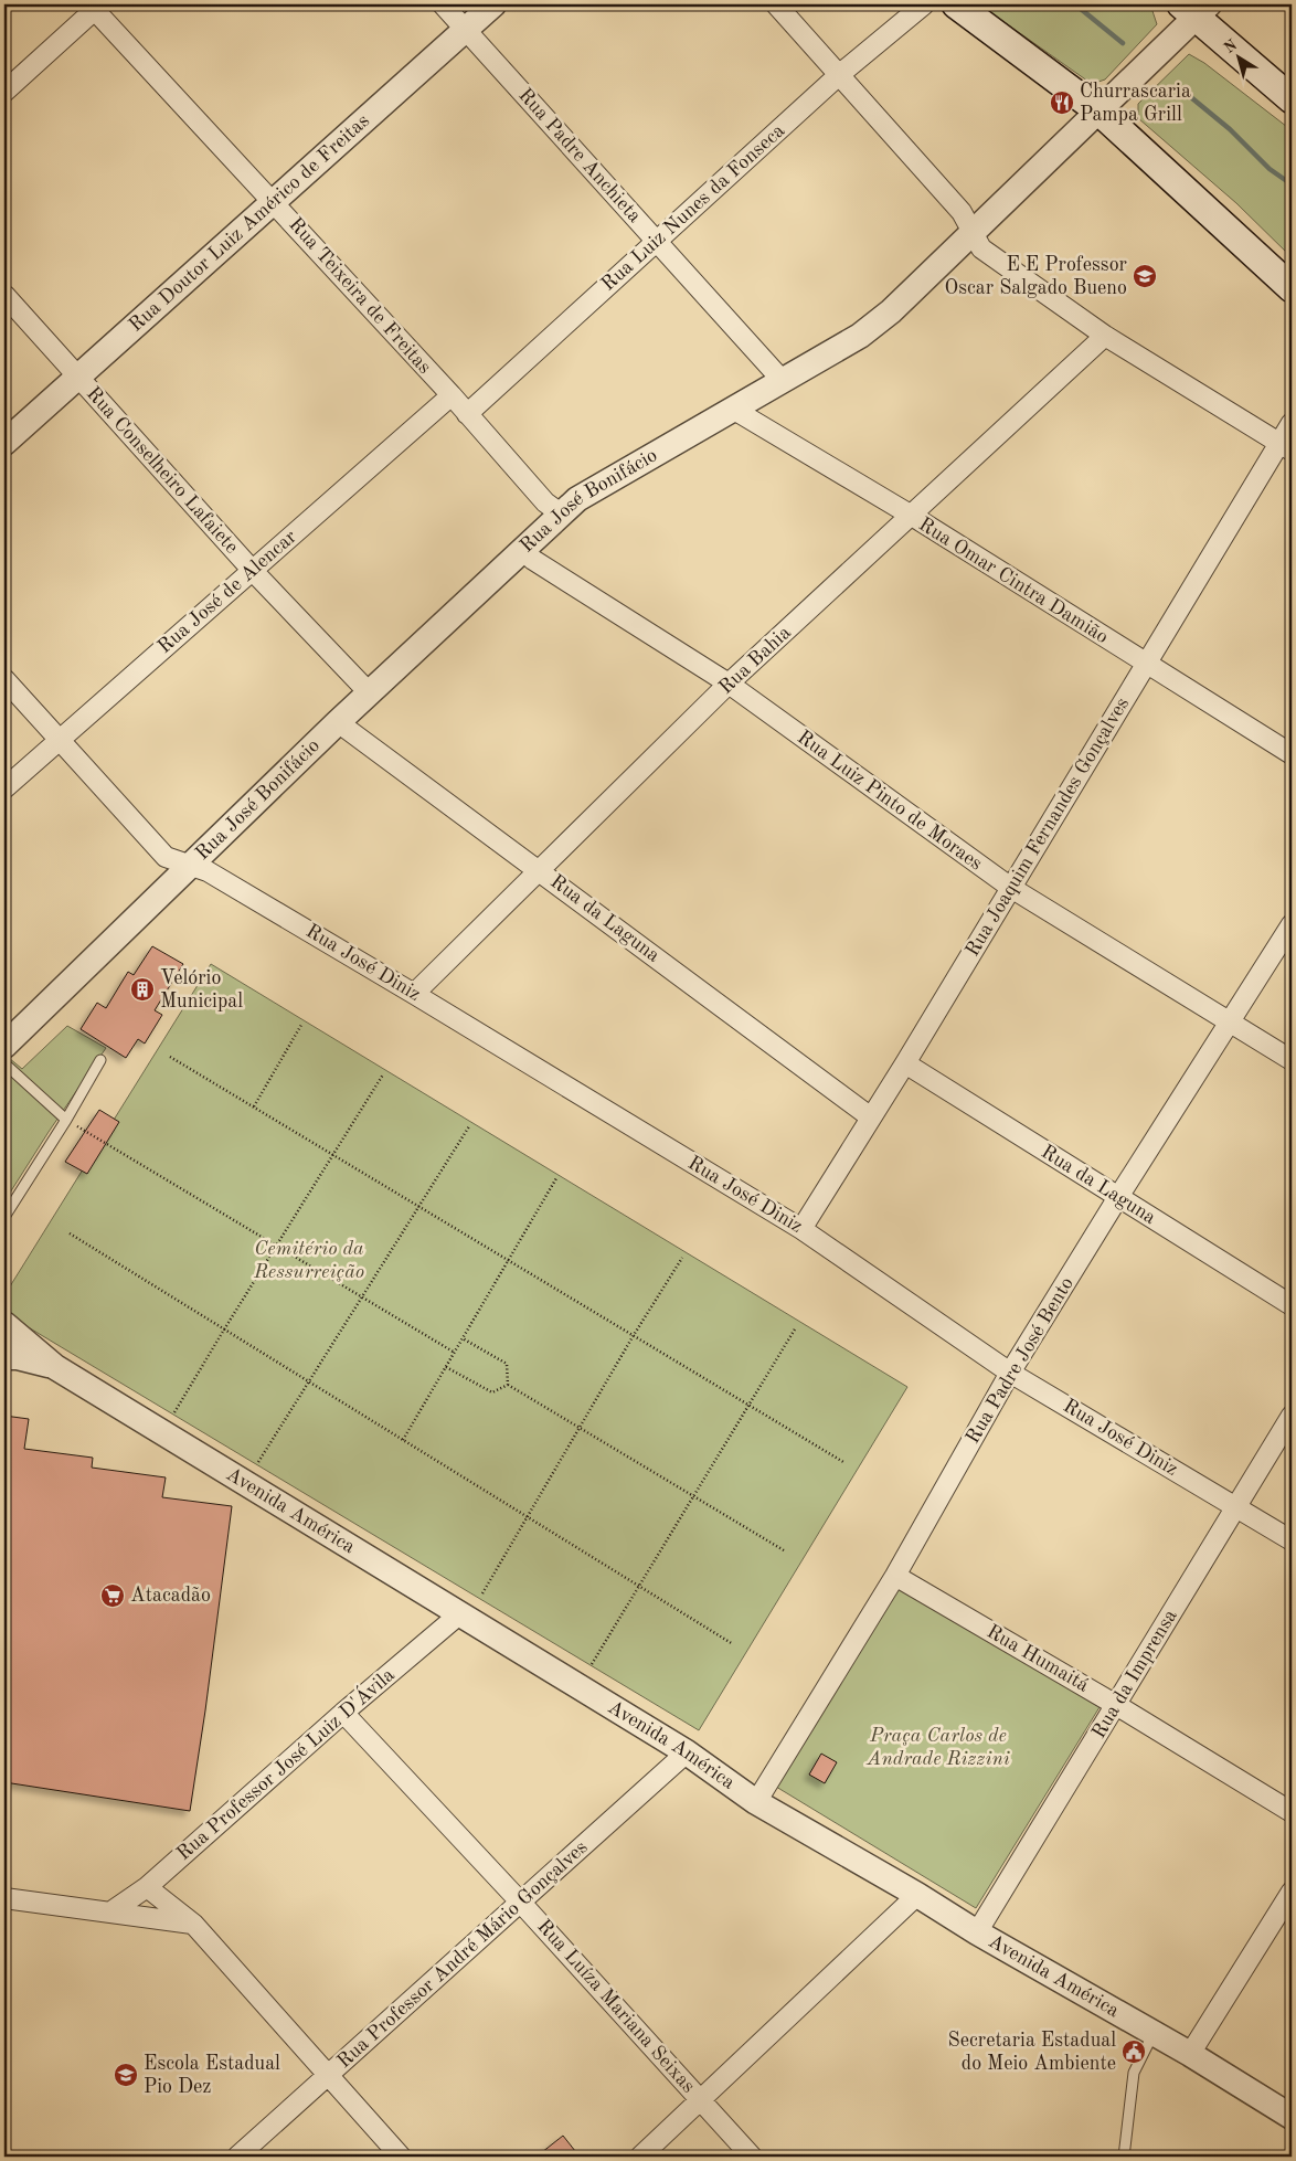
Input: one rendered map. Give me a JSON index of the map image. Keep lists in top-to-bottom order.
{
  "streets": {
    "street": [
      "Rua Padre Anchieta",
      "Rua Luiz Nunes da Fonseca",
      "Rua Doutor Luiz Américo de Freitas",
      "Rua Teixeira de Freitas",
      "Rua Conselheiro Lafaiete",
      "Rua José Bonifácio",
      "Rua Omar Cintra Damião",
      "Rua José de Alencar",
      "Rua Bahia",
      "Rua Luiz Pinto de Moraes",
      "Rua Joaquim Fernandes Gonçalves",
      "Rua da Laguna",
      "Rua José Diniz",
      "Rua Padre José Bento",
      "Avenida América",
      "Rua Humaitá",
      "Rua da Imprensa",
      "Rua Professor José Luiz D'Ávila",
      "Rua Professor André Mário Gonçalves",
      "Rua Luíza Mariana Seixas"
    ]
  },
  "crossings": [
    ["Rua Padre Anchieta", "Rua Luiz Nunes da Fonseca"],
    ["Rua Padre Anchieta", "Rua Doutor Luiz Américo de Freitas"],
    ["Rua Padre Anchieta", "Rua José Bonifácio"],
    ["Rua Luiz Nunes da Fonseca", "Rua Teixeira de Freitas"],
    ["Rua Doutor Luiz Américo de Freitas", "Rua Teixeira de Freitas"],
    ["Rua Doutor Luiz Américo de Freitas", "Rua Conselheiro Lafaiete"],
    ["Rua Teixeira de Freitas", "Rua José Bonifácio"],
    ["Rua Teixeira de Freitas", "Rua José de Alencar"],
    ["Rua Conselheiro Lafaiete", "Rua José Bonifácio"],
    ["Rua Conselheiro Lafaiete", "Rua José de Alencar"],
    ["Rua José Bonifácio", "Rua Omar Cintra Damião"],
    ["Rua José Bonifácio", "Rua Luiz Pinto de Moraes"],
    ["Rua José Bonifácio", "Rua da Laguna"],
    ["Rua José Bonifácio", "Rua José Diniz"],
    ["Rua Omar Cintra Damião", "Rua Bahia"],
    ["Rua Omar Cintra Damião", "Rua Joaquim Fernandes Gonçalves"],
    ["Rua José de Alencar", "Rua José Diniz"],
    ["Rua Bahia", "Rua Luiz Pinto de Moraes"],
    ["Rua Bahia", "Rua da Laguna"],
    ["Rua Bahia", "Rua José Diniz"],
    ["Rua Luiz Pinto de Moraes", "Rua Joaquim Fernandes Gonçalves"],
    ["Rua Luiz Pinto de Moraes", "Rua Padre José Bento"],
    ["Rua Joaquim Fernandes Gonçalves", "Rua da Laguna"],
    ["Rua Joaquim Fernandes Gonçalves", "Rua José Diniz"],
    ["Rua da Laguna", "Rua Padre José Bento"],
    ["Rua José Diniz", "Rua Padre José Bento"],
    ["Rua José Diniz", "Rua da Imprensa"],
    ["Rua Padre José Bento", "Avenida América"],
    ["Rua Padre José Bento", "Rua Humaitá"],
    ["Avenida América", "Rua da Imprensa"],
    ["Avenida América", "Rua Professor José Luiz D'Ávila"],
    ["Avenida América", "Rua Professor André Mário Gonçalves"],
    ["Rua Humaitá", "Rua da Imprensa"],
    ["Rua Professor José Luiz D'Ávila", "Rua Luíza Mariana Seixas"],
    ["Rua Professor André Mário Gonçalves", "Rua Luíza Mariana Seixas"]
  ],
  "parks": ["Cemitério da Ressurreição", "Praça Carlos de Andrade Rizzini"],
  "places": {
    "restaurant": ["Churrascaria Pampa Grill"],
    "school or university": ["E E Professor Oscar Salgado Bueno", "Escola Estadual Pio Dez"],
    "building": ["Velório Municipal"],
    "supermarket": ["Atacadão"],
    "public building": ["Secretaria Estadual do Meio Ambiente"]
  },
  "north": "top left"
}
